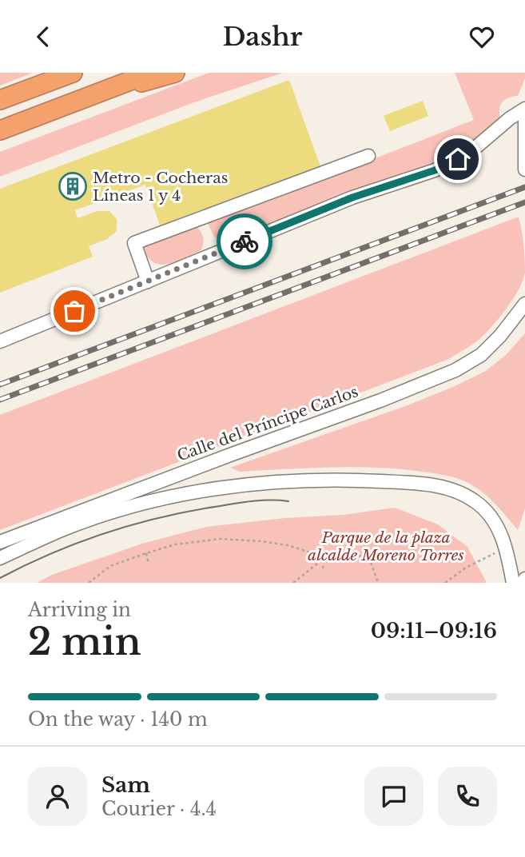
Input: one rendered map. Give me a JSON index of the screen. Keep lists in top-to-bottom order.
{
  "streets": {
    "street": ["Calle del Príncipe Carlos"]
  },
  "parks": ["Parque de la plaza alcalde Moreno Torres"],
  "places": {
    "building": ["Metro - Cocheras Líneas 1 y 4"]
  },
  "page": {
    "header": "Dashr",
    "heading": ["2 min", "Arriving in", "09:11–09:16"],
    "panel": ["Sam", "Courier · 4.4"],
    "bar": "On the way · 140 m"
  }
}
